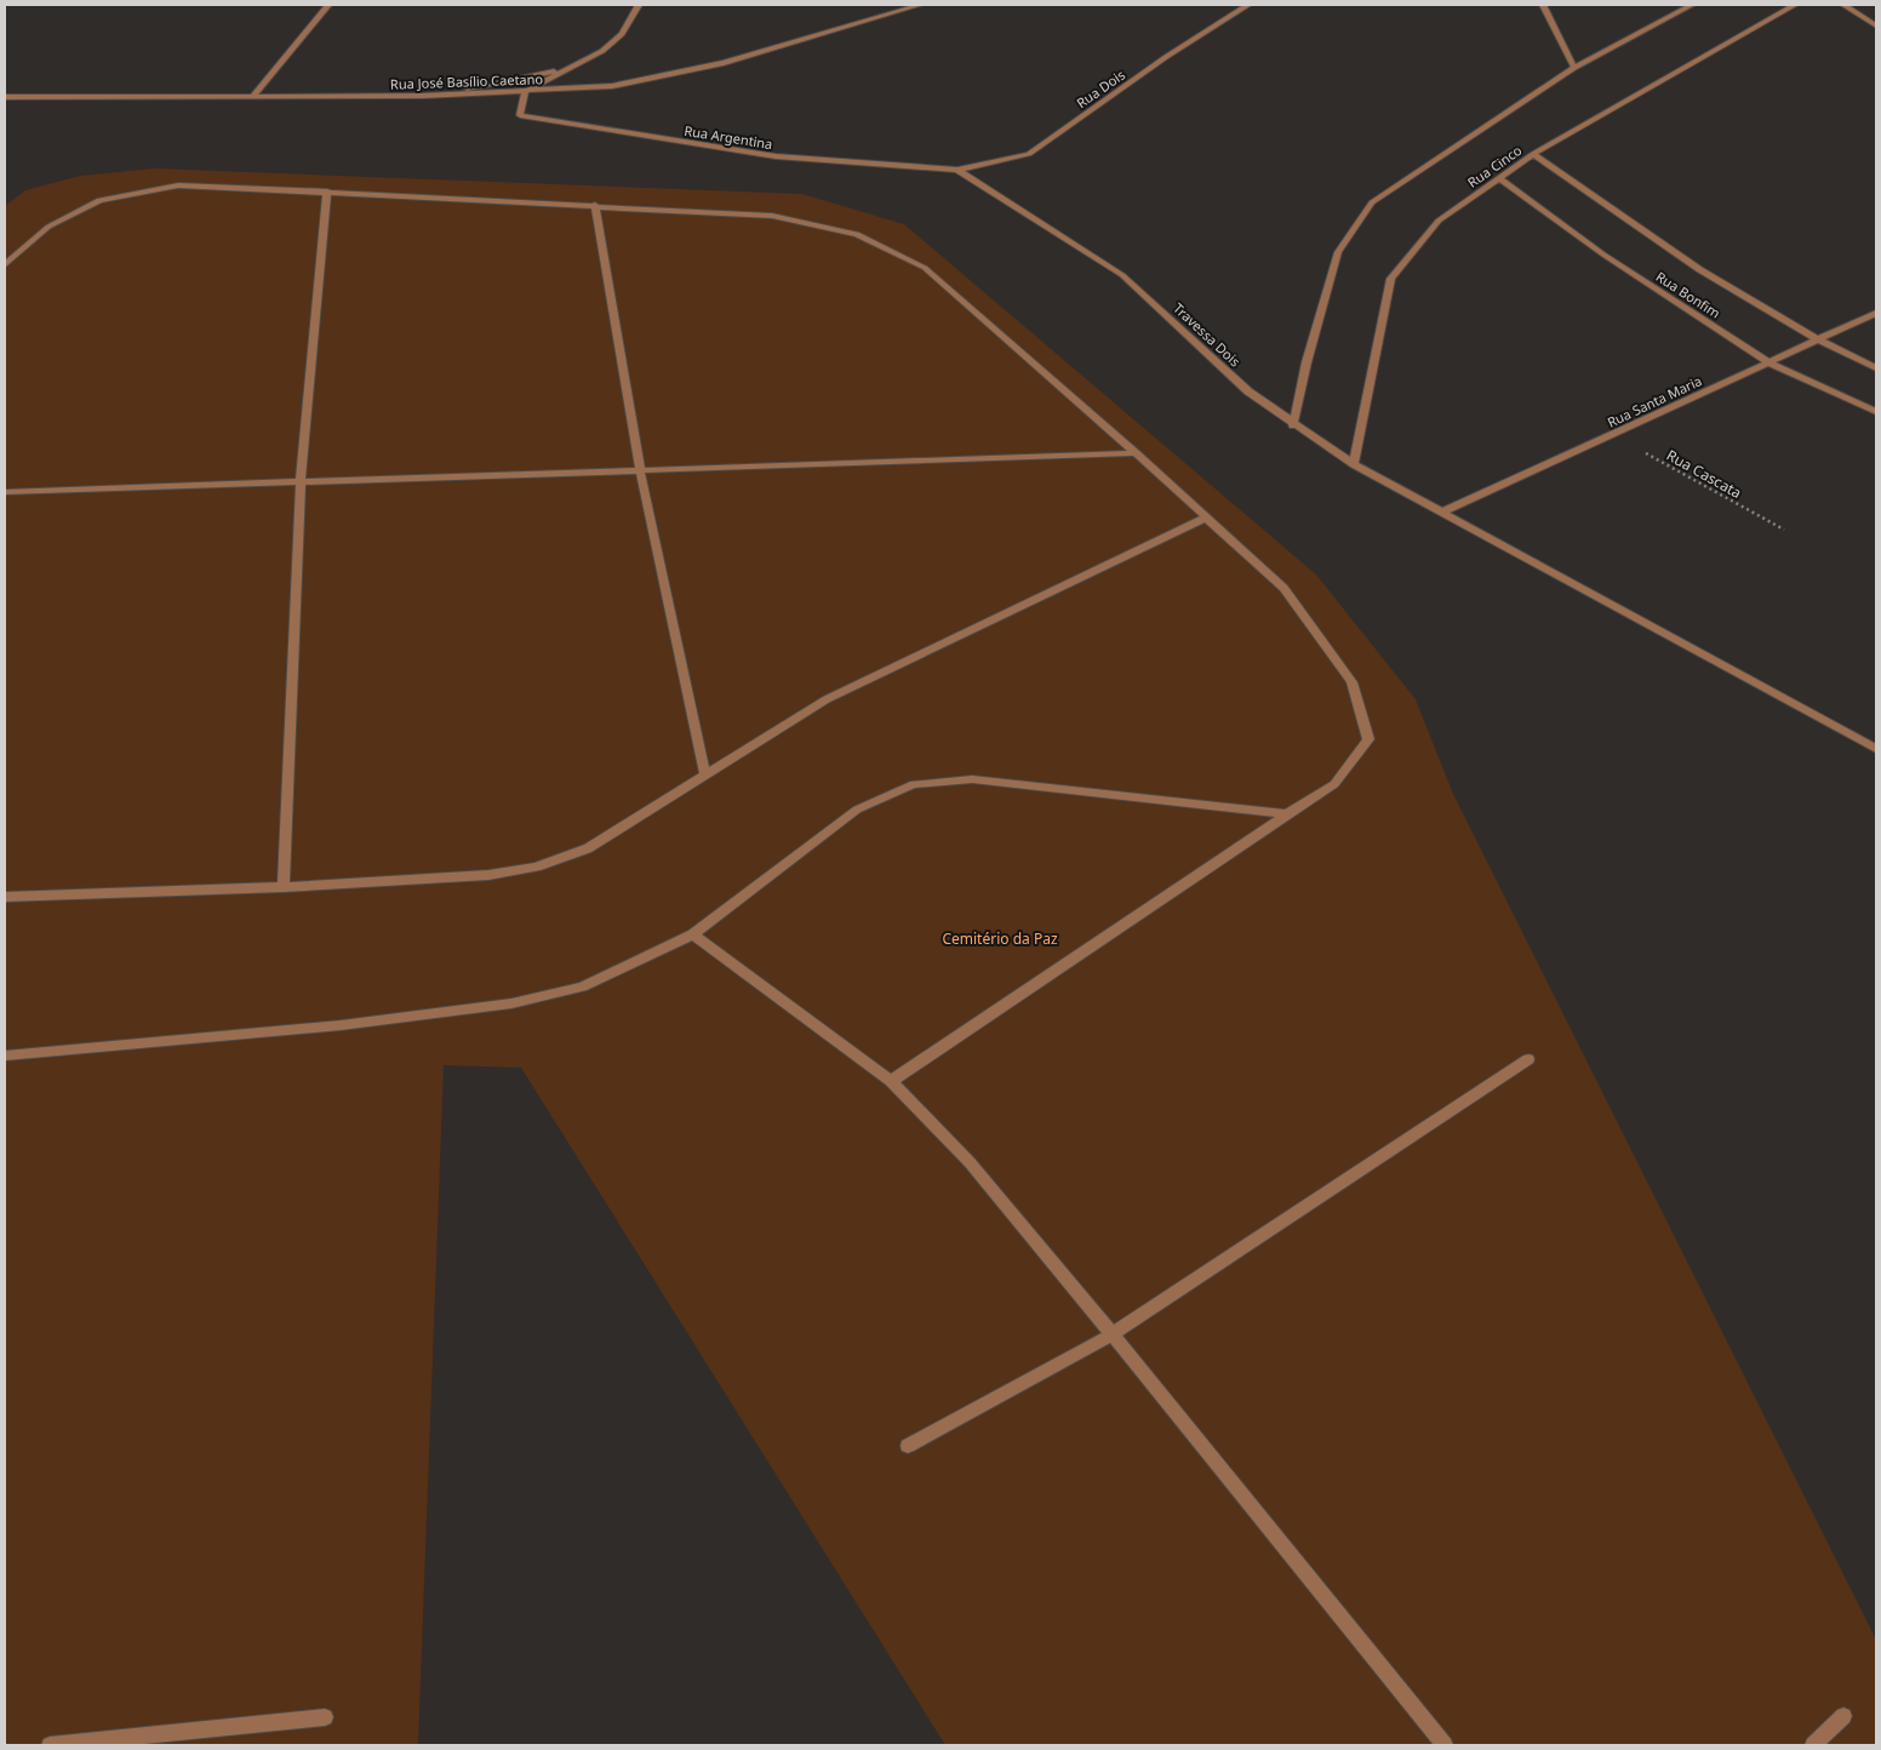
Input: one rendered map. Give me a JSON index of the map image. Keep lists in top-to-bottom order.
{
  "streets": {
    "street": [
      "Rua José Basílio Caetano",
      "Rua Dois",
      "Rua Argentina",
      "Rua Cinco",
      "Rua Bonfim",
      "Travessa Dois",
      "Rua Santa Maria"
    ],
    "path": ["Rua Cascata"]
  },
  "crossings": [
    ["Rua José Basílio Caetano", "Rua Argentina"],
    ["Rua Dois", "Rua Argentina"],
    ["Rua Dois", "Travessa Dois"],
    ["Rua Argentina", "Travessa Dois"],
    ["Rua Cinco", "Rua Bonfim"],
    ["Rua Cinco", "Travessa Dois"],
    ["Rua Bonfim", "Rua Santa Maria"],
    ["Travessa Dois", "Rua Santa Maria"],
    ["Rua Santa Maria", "Rua Cascata"]
  ],
  "parks": ["Cemitério da Paz"]
}
